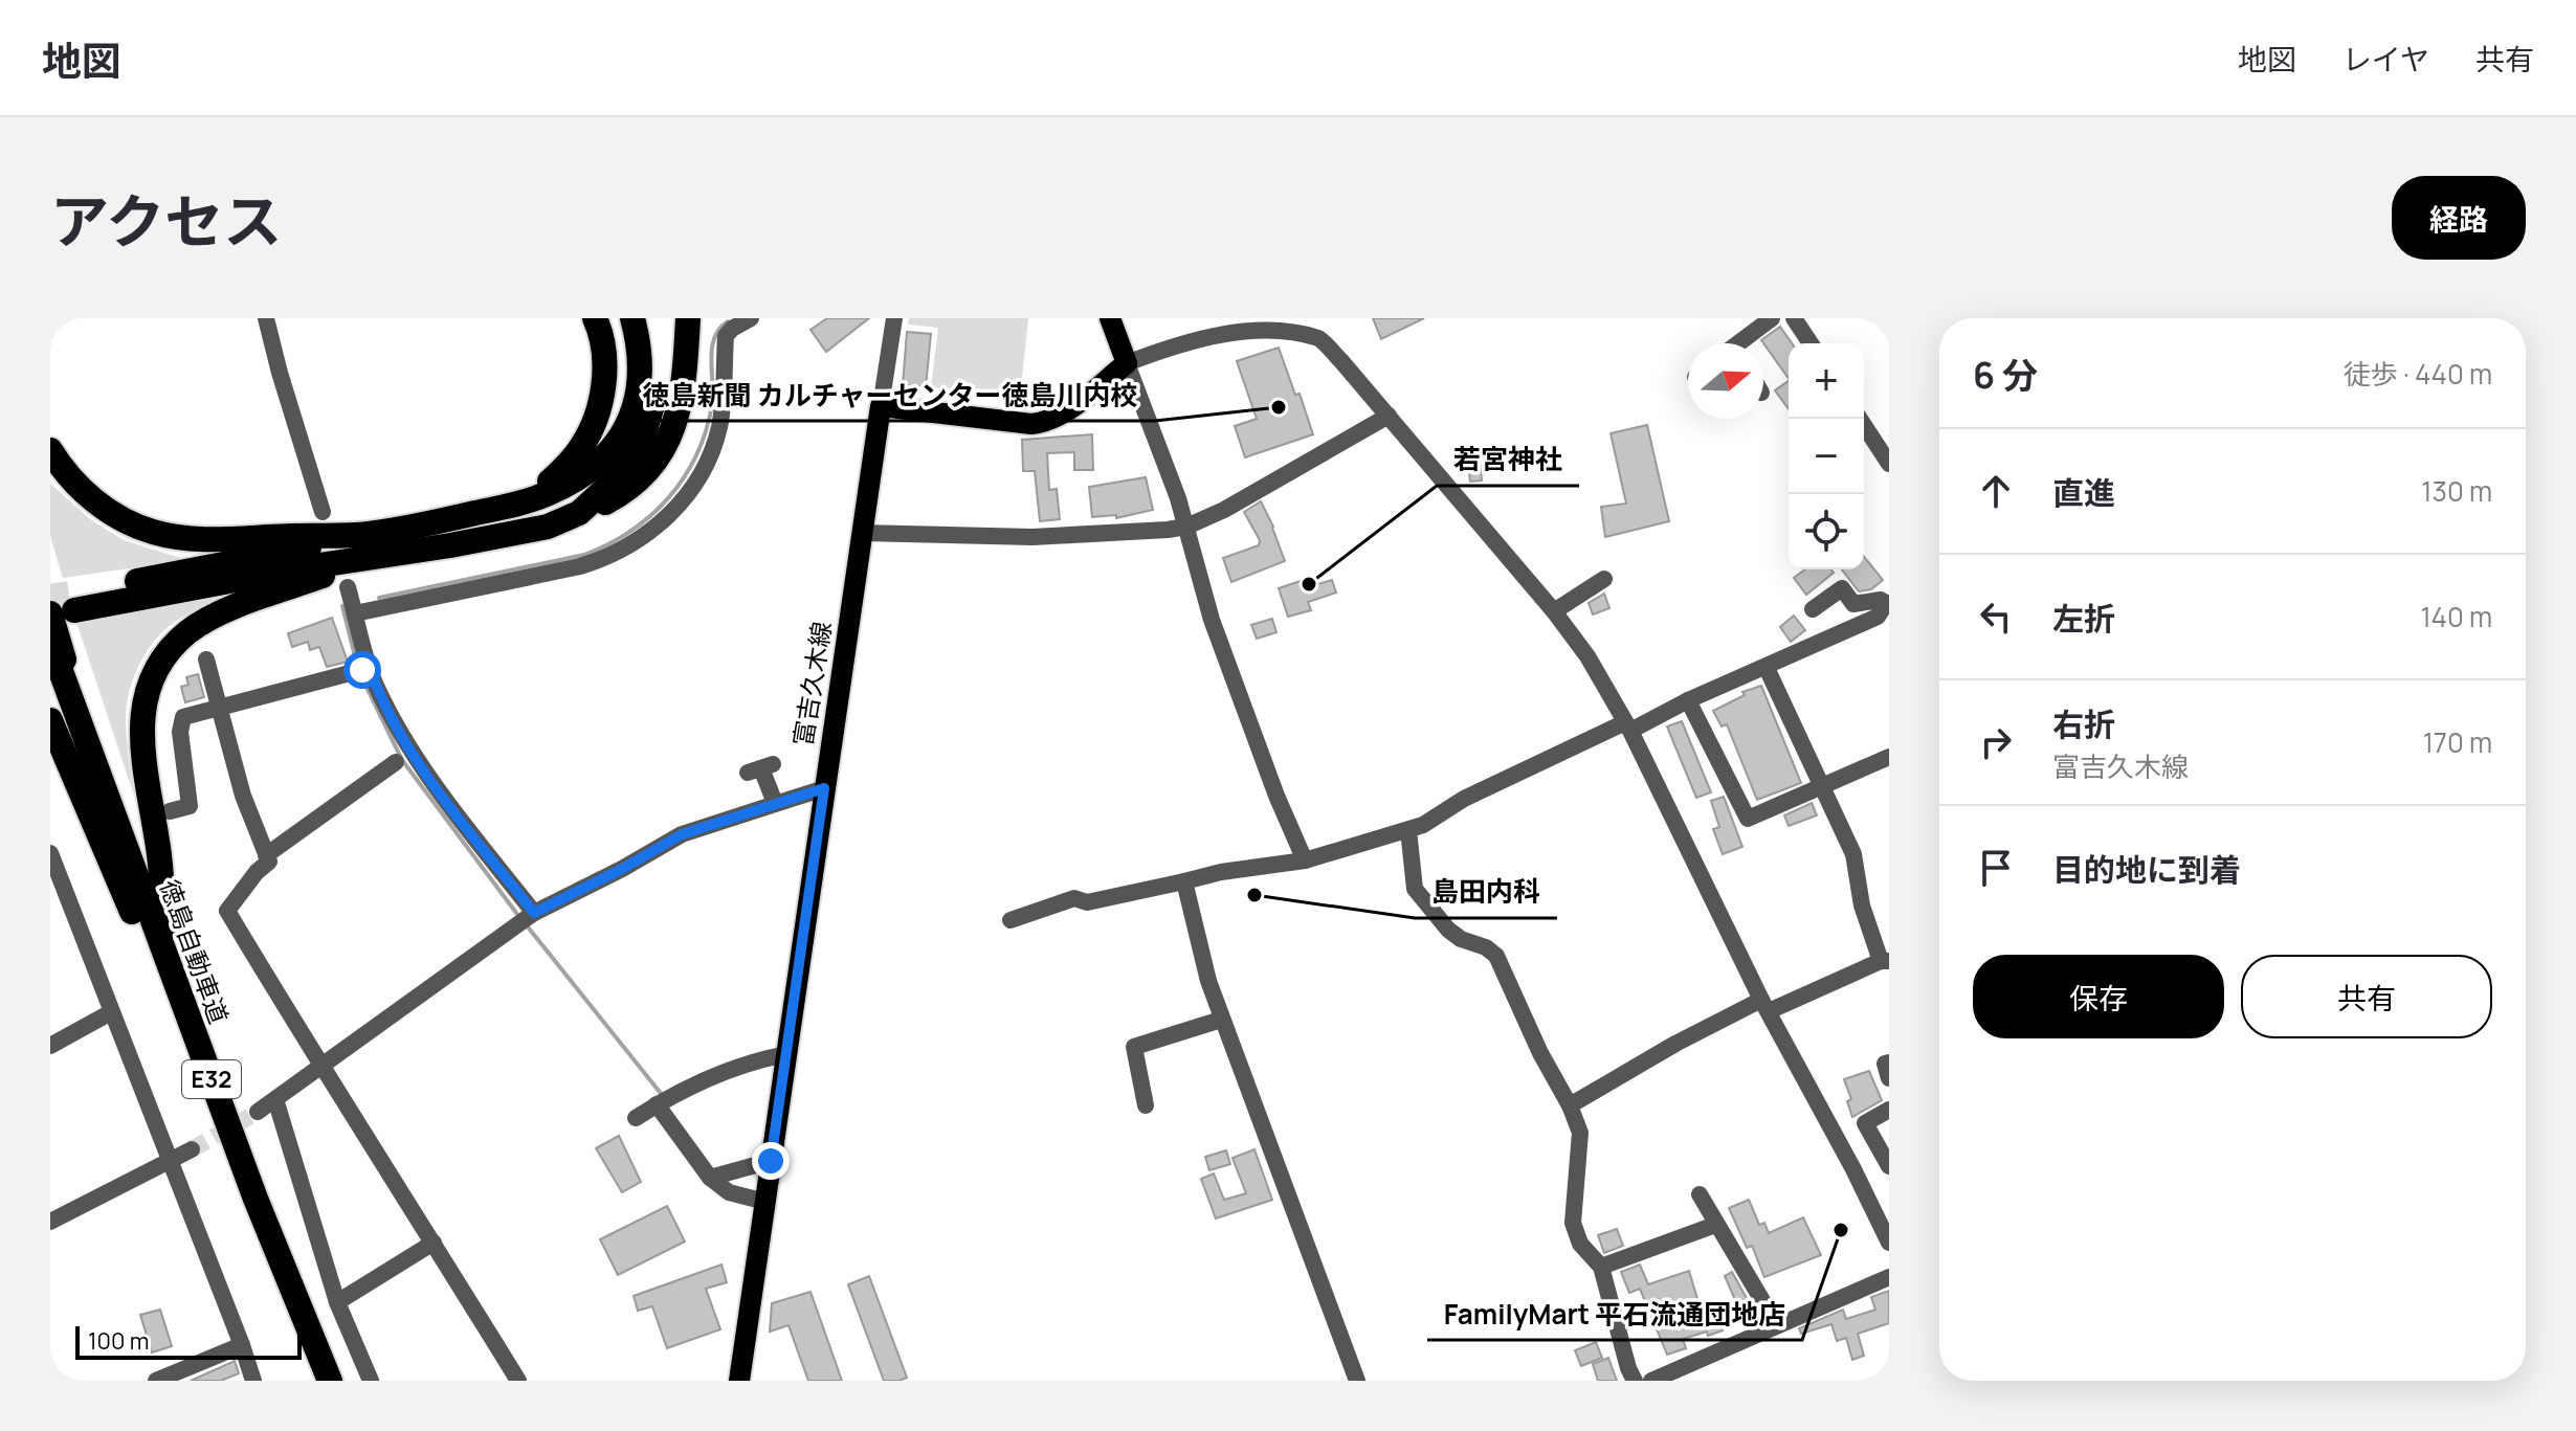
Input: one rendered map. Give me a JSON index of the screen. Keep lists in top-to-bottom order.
{
  "streets": {
    "highway": ["徳島自動車道", "E32"],
    "main road": ["富吉久木線"]
  },
  "places": [
    "徳島新聞 カルチャーセンター徳島川内校",
    "若宮神社",
    "島田内科",
    "FamilyMart 平石流通団地店"
  ],
  "scale_bar": "100 m",
  "north": "right",
  "page": {
    "header": "地図",
    "nav": ["地図", "レイヤ", "共有"],
    "title": "アクセス",
    "buttons": [
      "経路",
      ["保存", "共有"]
    ],
    "heading": ["6 分", "徒歩 · 440 m"],
    "map_buttons": ["+", "−"],
    "list": [
      ["直進", "130 m"],
      ["左折", "140 m"],
      ["右折", "富吉久木線", "170 m"],
      "目的地に到着"
    ],
    "scale": "100 m"
  }
}
